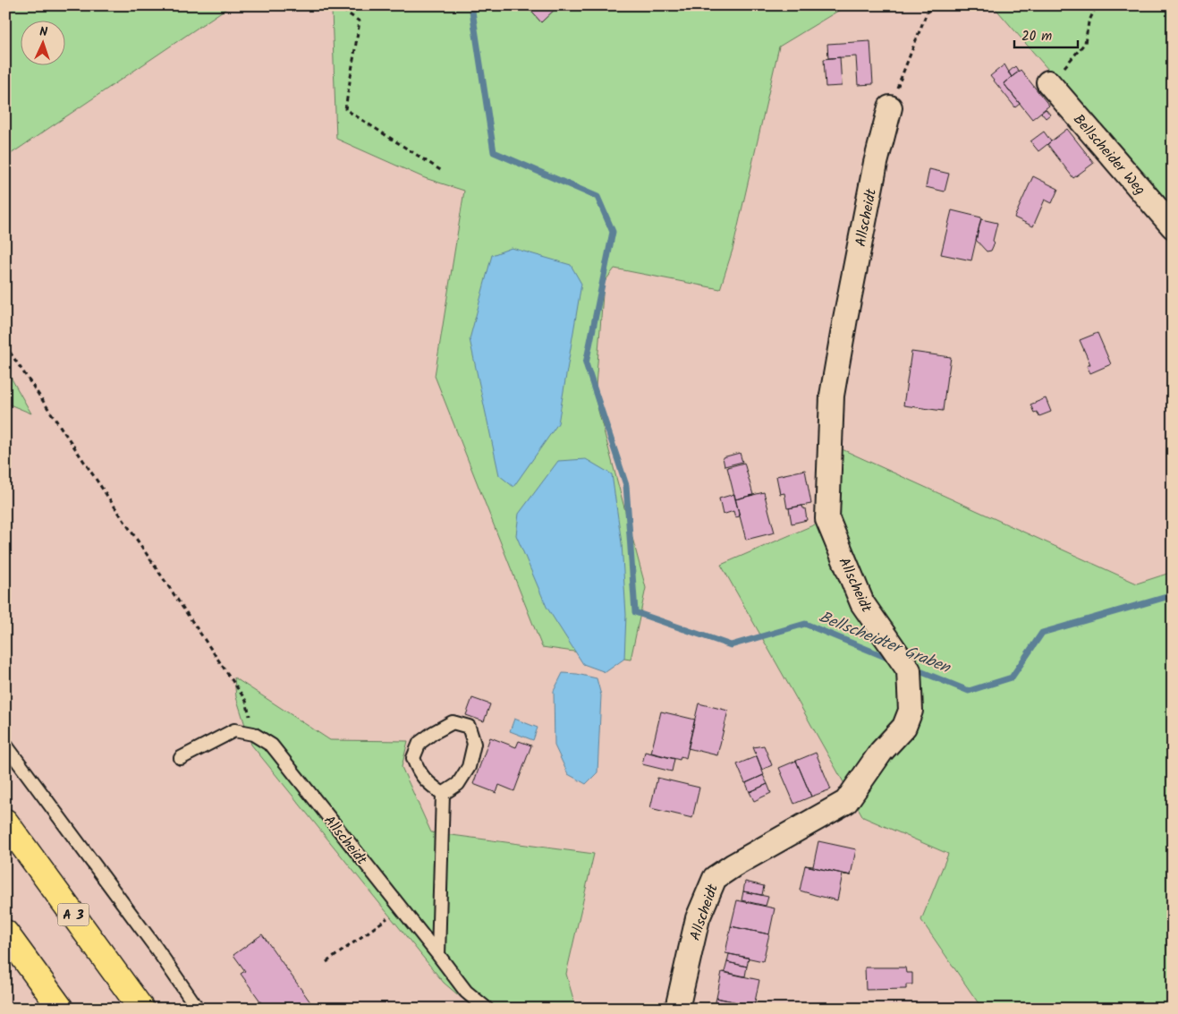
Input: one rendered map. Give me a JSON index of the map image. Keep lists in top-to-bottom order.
{
  "streets": {
    "highway": ["A 3"],
    "street": ["Bellscheider Weg", "Allscheidt"]
  },
  "water": ["Bellscheidter Graben"],
  "scale_bar": "20 m",
  "north": "top"
}
